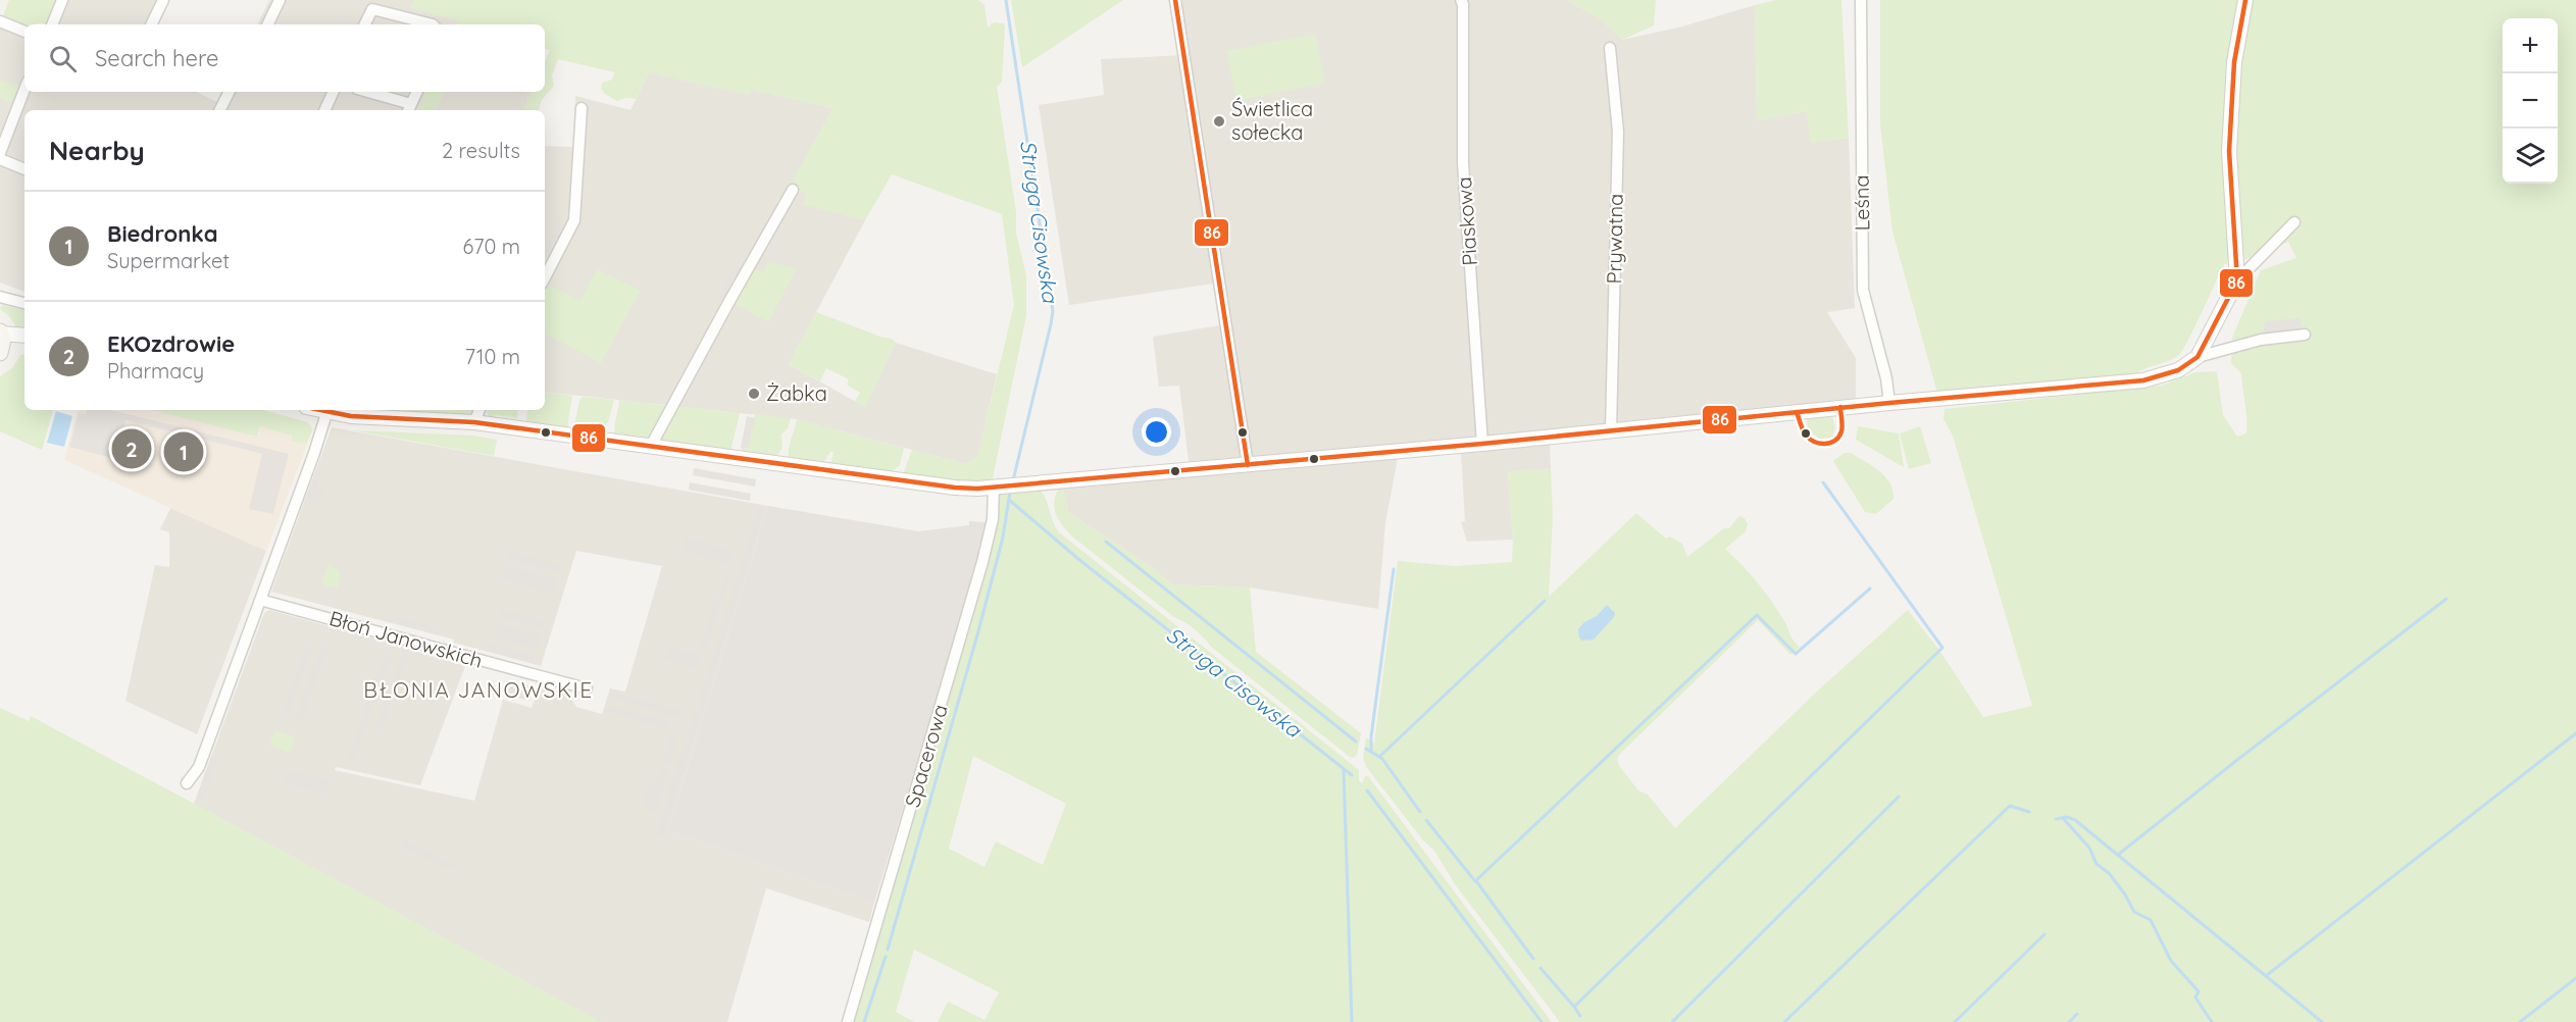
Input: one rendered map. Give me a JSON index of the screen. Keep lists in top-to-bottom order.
{
  "streets": {
    "street": [
      "Leśna",
      "Piaskowa",
      "Prywatna",
      "Błoń Janowskich",
      "Spacerowa"
    ]
  },
  "districts": ["BŁONIA JANOWSKIE"],
  "water": ["Struga Cisowska"],
  "places": ["Świetlica sołecka", "Żabka"],
  "lines": ["transit line 86"],
  "page": {
    "map_buttons": ["+", "−"],
    "search": "Search here",
    "heading": ["Nearby", "2 results"],
    "list": [
      {
        "mark": "1",
        "name": "Biedronka",
        "note": "Supermarket",
        "value": "670 m"
      },
      {
        "mark": "2",
        "name": "EKOzdrowie",
        "note": "Pharmacy",
        "value": "710 m"
      }
    ],
    "pins": ["2", "1"]
  }
}
